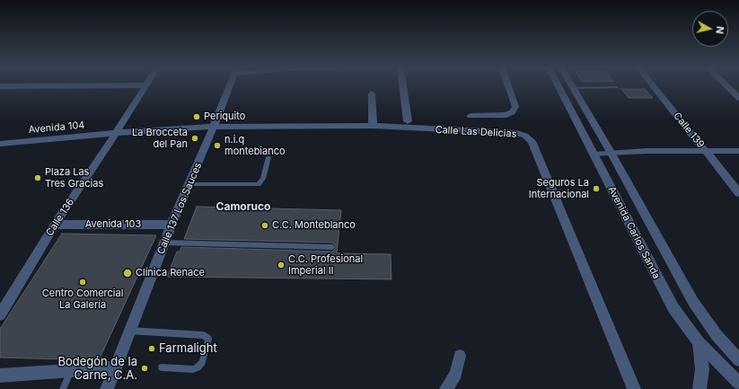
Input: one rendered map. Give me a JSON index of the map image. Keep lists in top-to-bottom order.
{
  "streets": {
    "street": [
      "Avenida 104",
      "Calle 139",
      "Calle Las Delicias",
      "Calle 137 Los Sauces",
      "Calle 136",
      "Avenida 103",
      "Avenida Carlos Sanda"
    ]
  },
  "crossings": [
    ["Avenida 104", "Calle Las Delicias"],
    ["Avenida 104", "Calle 137 Los Sauces"],
    ["Avenida 104", "Calle 136"],
    ["Calle Las Delicias", "Calle 137 Los Sauces"],
    ["Calle 137 Los Sauces", "Avenida 103"],
    ["Calle 136", "Avenida 103"]
  ],
  "districts": ["Camoruco"],
  "places": [
    "Periquito",
    "La Brocceta del Pan",
    "n.i.q montebianco",
    "Plaza Las Tres Gracias",
    "Seguros La Internacional",
    "C.C. Monteblanco",
    "C.C. Profesional Imperial II",
    "Clínica Renace",
    "Centro Comercial La Galería",
    "Farmalight",
    "Bodegón de la Carne, C.A."
  ],
  "north": "right"
}
